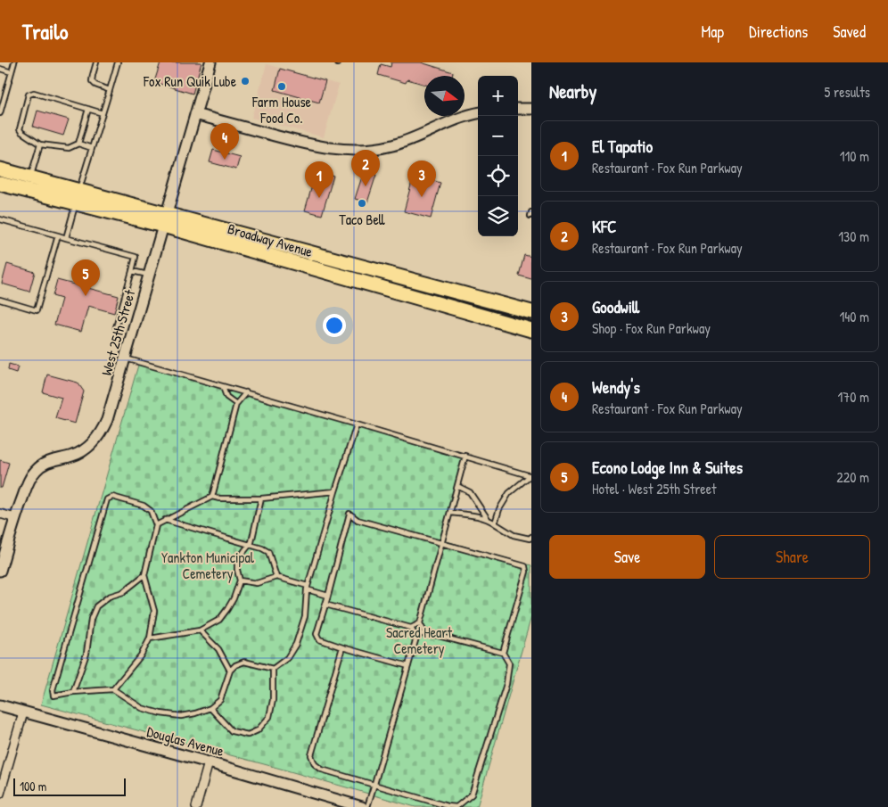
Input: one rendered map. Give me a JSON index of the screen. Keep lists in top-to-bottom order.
{
  "streets": {
    "highway": ["Broadway Avenue"],
    "street": ["West 25th Street", "Douglas Avenue"]
  },
  "crossings": [
    ["Broadway Avenue", "West 25th Street"]
  ],
  "parks": ["Yankton Municipal Cemetery", "Sacred Heart Cemetery"],
  "places": ["Fox Run Quik Lube", "Farm House Food Co.", "Taco Bell"],
  "scale_bar": "100 m",
  "north": "right",
  "page": {
    "header": "Trailo",
    "nav": ["Map", "Directions", "Saved"],
    "heading": ["Nearby", "5 results"],
    "map_buttons": ["+", "−"],
    "list": [
      {
        "mark": "1",
        "name": "El Tapatio",
        "note": "Restaurant · Fox Run Parkway",
        "value": "110 m"
      },
      {
        "mark": "2",
        "name": "KFC",
        "note": "Restaurant · Fox Run Parkway",
        "value": "130 m"
      },
      {
        "mark": "3",
        "name": "Goodwill",
        "note": "Shop · Fox Run Parkway",
        "value": "140 m"
      },
      {
        "mark": "4",
        "name": "Wendy's",
        "note": "Restaurant · Fox Run Parkway",
        "value": "170 m"
      },
      {
        "mark": "5",
        "name": "Econo Lodge Inn & Suites",
        "note": "Hotel · West 25th Street",
        "value": "220 m"
      }
    ],
    "pins": [
      "4",
      "2",
      "3",
      "1",
      "5"
    ],
    "buttons": ["Save", "Share"],
    "scale": "100 m"
  }
}
